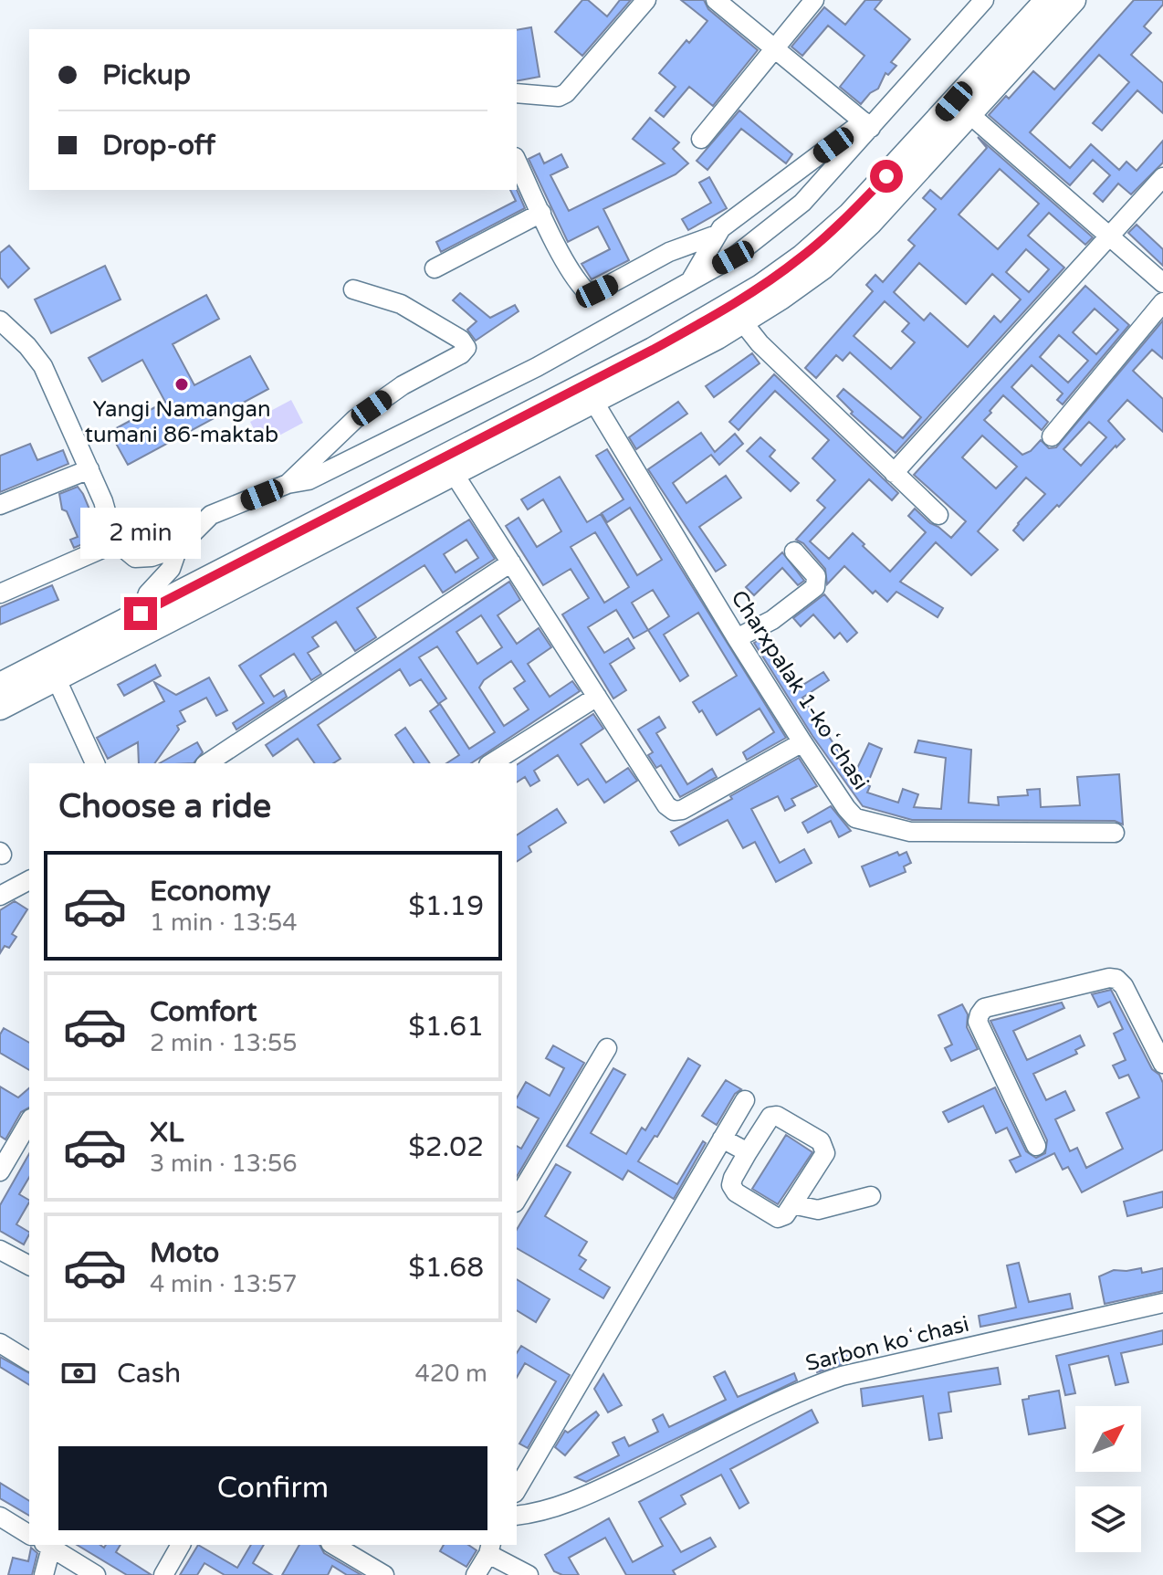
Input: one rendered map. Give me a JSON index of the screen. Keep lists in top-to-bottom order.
{
  "streets": {
    "street": ["Charxpalak 1-koʻchasi", "Sarbon koʻchasi"]
  },
  "places": ["Yangi Namangan tumani 86-maktab"],
  "north": "top right",
  "page": {
    "banner": ["Pickup", "Drop-off"],
    "bubble": "2 min",
    "heading": "Choose a ride",
    "list": [
      {
        "name": "Economy",
        "note": "1 min · 13:54",
        "value": "$1.19"
      },
      {
        "name": "Comfort",
        "note": "2 min · 13:55",
        "value": "$1.61"
      },
      {
        "name": "XL",
        "note": "3 min · 13:56",
        "value": "$2.02"
      },
      {
        "name": "Moto",
        "note": "4 min · 13:57",
        "value": "$1.68"
      }
    ],
    "pay": ["Cash", "420 m"],
    "buttons": "Confirm"
  }
}
